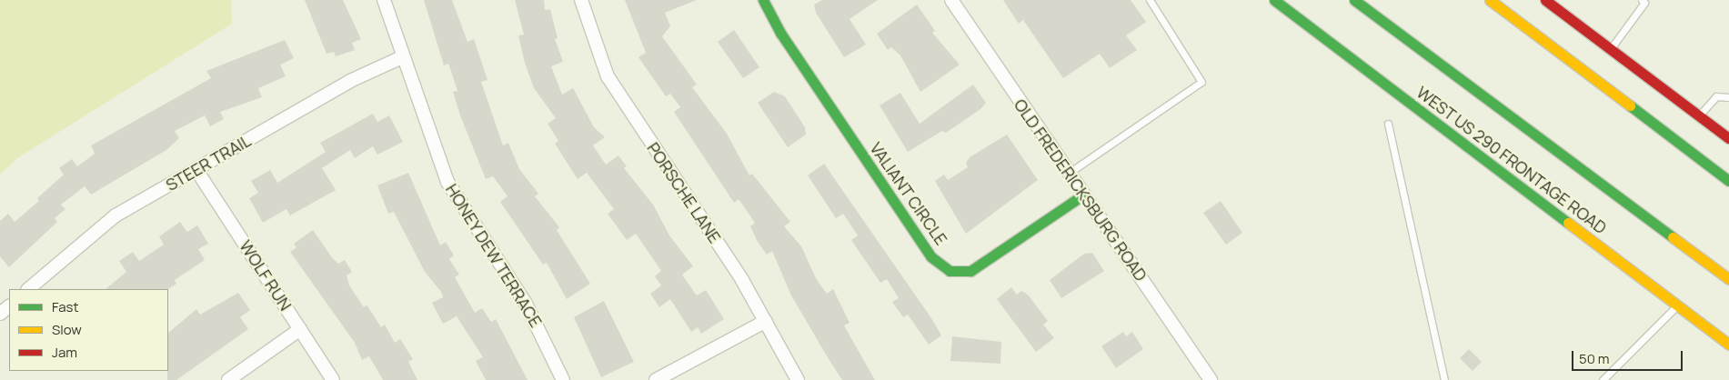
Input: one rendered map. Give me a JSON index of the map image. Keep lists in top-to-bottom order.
{
  "streets": {
    "main road": ["WEST US 290 FRONTAGE ROAD", "VALIANT CIRCLE"],
    "street": [
      "STEER TRAIL",
      "OLD FREDERICKSBURG ROAD",
      "PORSCHE LANE",
      "HONEY DEW TERRACE",
      "WOLF RUN"
    ]
  },
  "crossings": [
    ["STEER TRAIL", "HONEY DEW TERRACE"],
    ["STEER TRAIL", "WOLF RUN"],
    ["OLD FREDERICKSBURG ROAD", "VALIANT CIRCLE"]
  ],
  "legend": ["Fast", "Slow", "Jam"],
  "scale_bar": "50 m"
}
